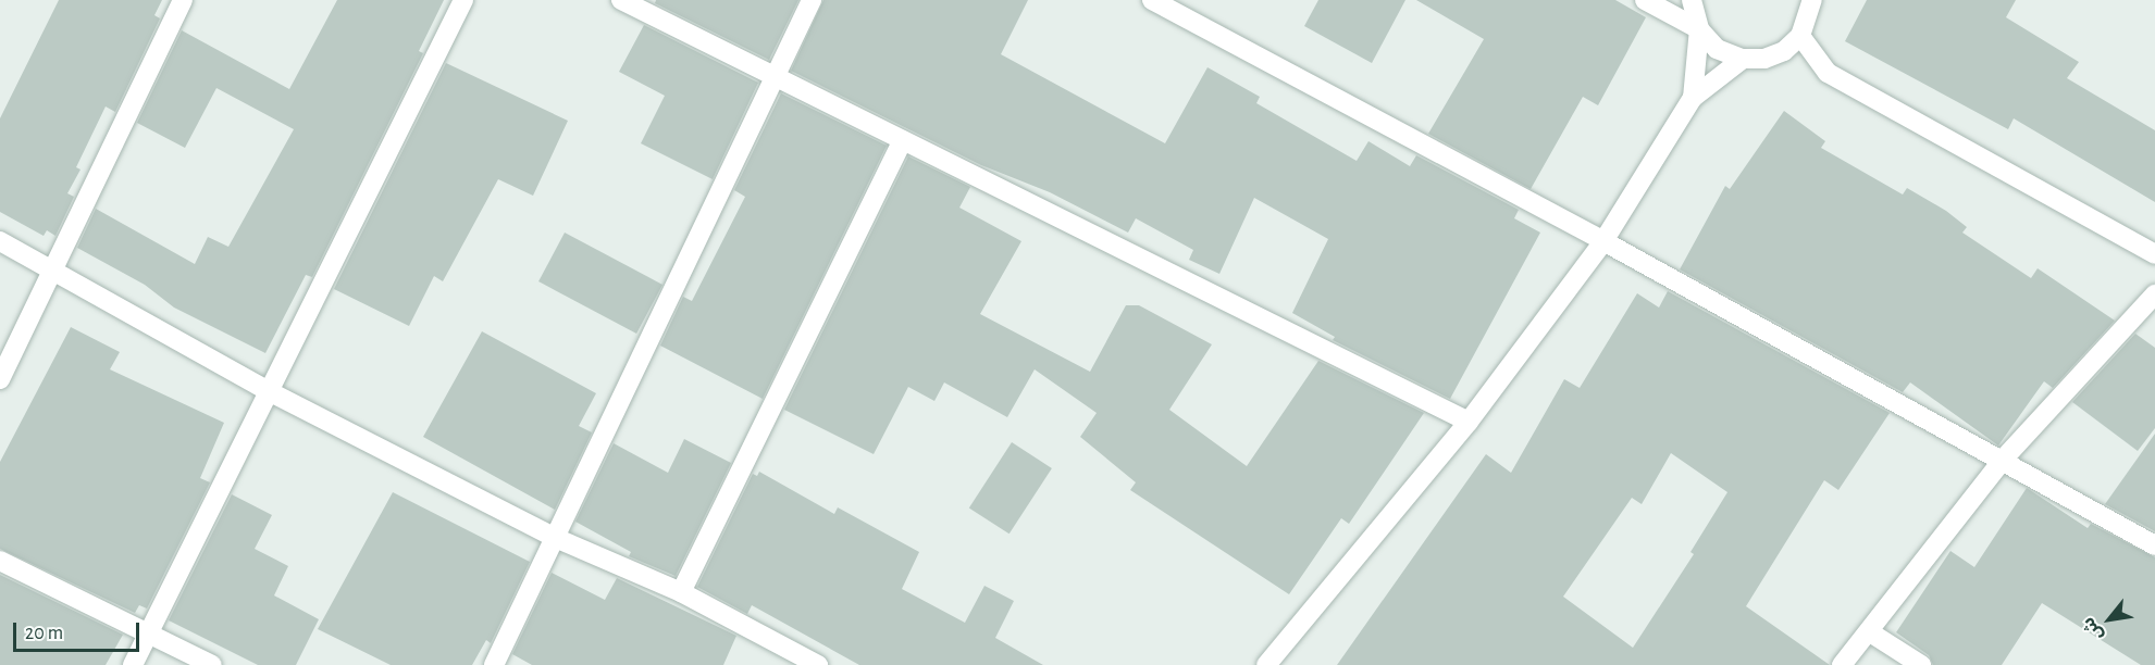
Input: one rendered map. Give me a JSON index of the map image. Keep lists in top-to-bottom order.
{
  "scale_bar": "20 m",
  "north": "bottom left"
}
